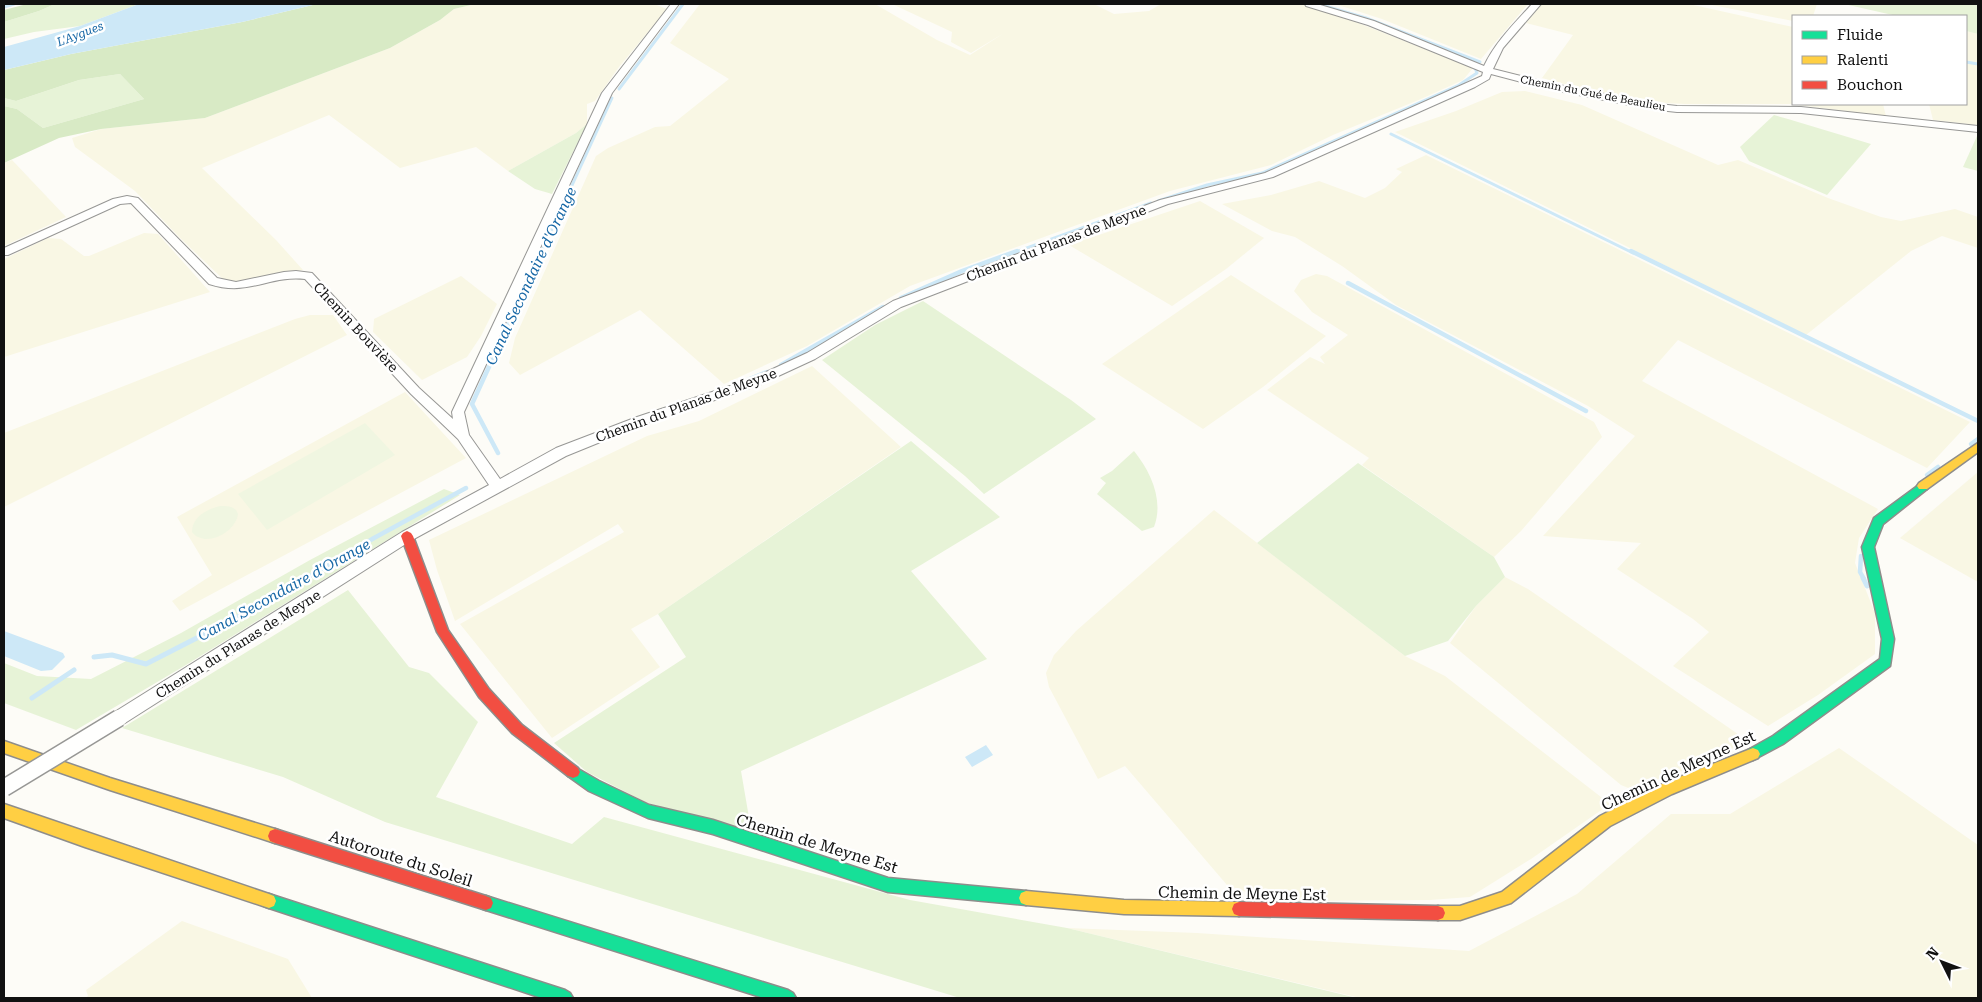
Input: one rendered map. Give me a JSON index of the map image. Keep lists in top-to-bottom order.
{
  "streets": {
    "main road": ["Chemin de Meyne Est", "Autoroute du Soleil"],
    "street": ["Chemin du Gué de Beaulieu", "Chemin du Planas de Meyne", "Chemin Bouvière"]
  },
  "crossings": [
    ["Chemin du Gué de Beaulieu", "Chemin du Planas de Meyne"],
    ["Chemin du Planas de Meyne", "Chemin de Meyne Est"]
  ],
  "water": ["L'Aygues", "Canal Secondaire d'Orange"],
  "legend": ["Fluide", "Ralenti", "Bouchon"],
  "north": "top left"
}
